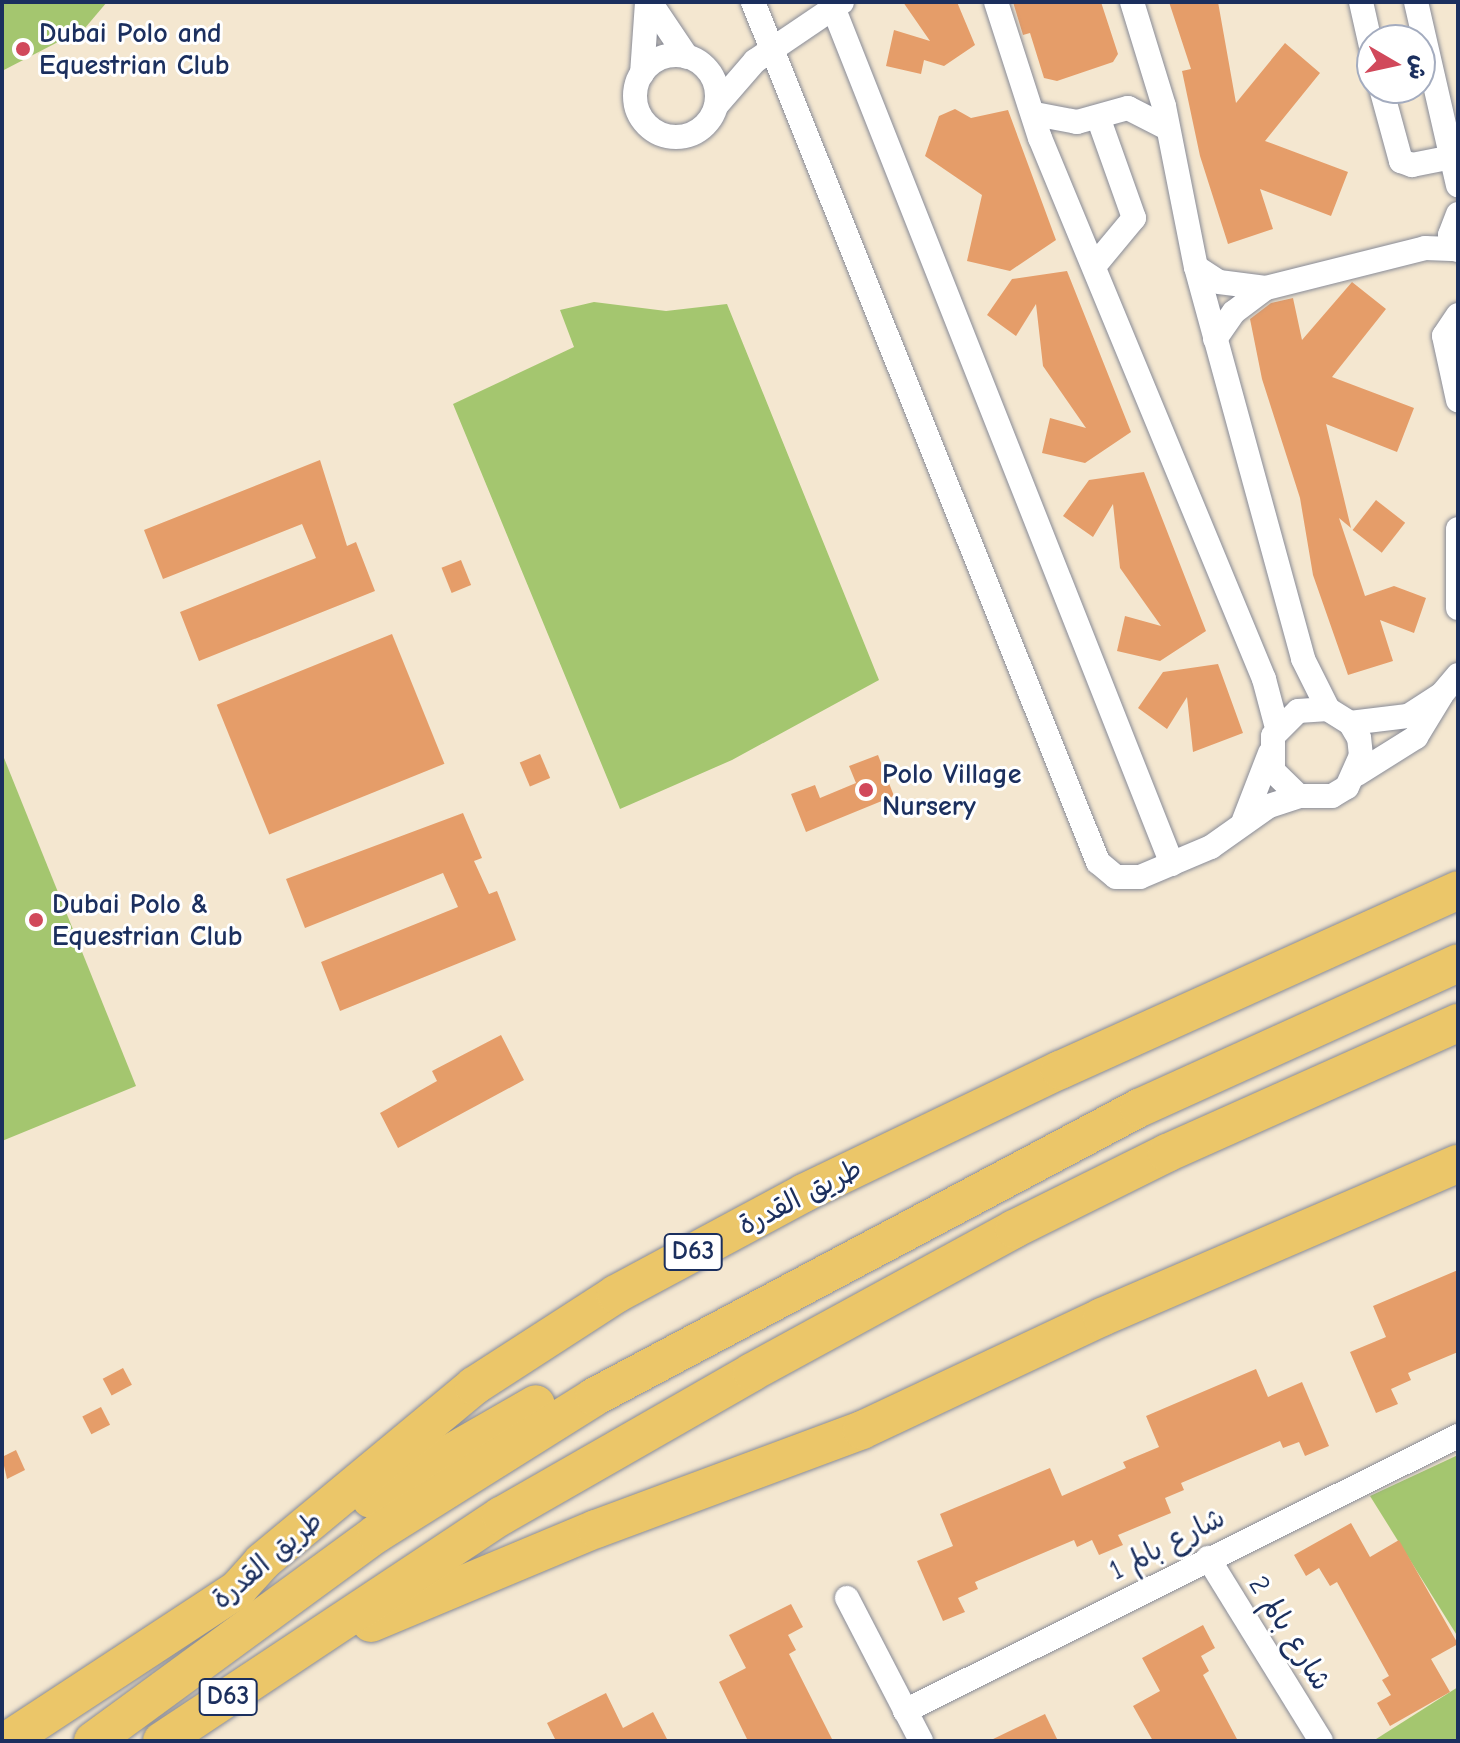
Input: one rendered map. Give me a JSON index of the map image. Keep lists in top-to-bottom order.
{
  "streets": {
    "main road": ["طريق القدرة", "D63"],
    "street": ["شارع بالم 1", "شارع بالم 2"]
  },
  "crossings": [
    ["شارع بالم 1", "شارع بالم 2"]
  ],
  "places": ["Dubai Polo and Equestrian Club", "Polo Village Nursery", "Dubai Polo & Equestrian Club"],
  "north": "right"
}
